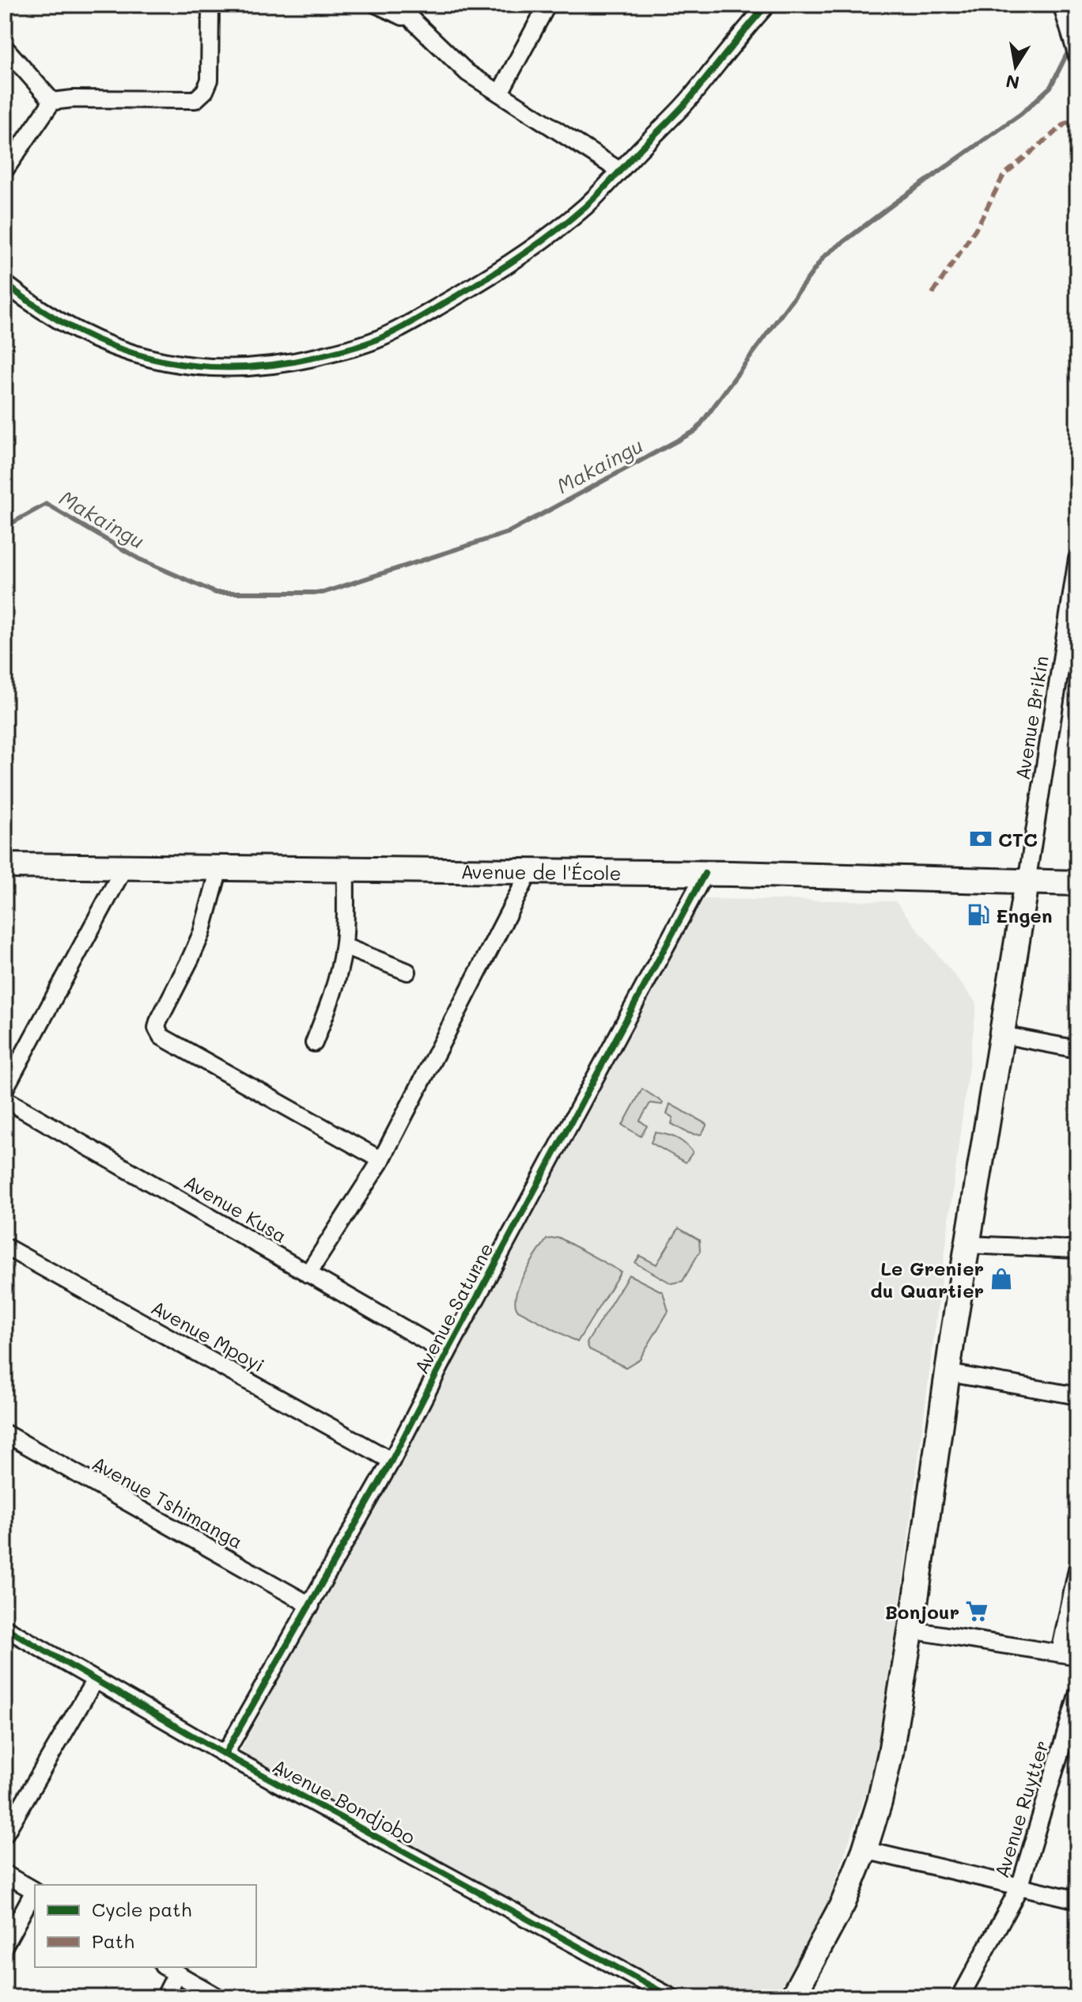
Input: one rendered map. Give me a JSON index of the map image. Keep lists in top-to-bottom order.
{
  "streets": {
    "main road": ["Avenue de l'École"],
    "street": [
      "Avenue Brikin",
      "Avenue Kusa",
      "Avenue Saturne",
      "Avenue Mpoyi",
      "Avenue Tshimanga",
      "Avenue Bondjobo",
      "Avenue Ruytter"
    ]
  },
  "crossings": [
    ["Avenue Brikin", "Avenue de l'École"],
    ["Avenue de l'École", "Avenue Saturne"],
    ["Avenue Kusa", "Avenue Saturne"],
    ["Avenue Saturne", "Avenue Mpoyi"],
    ["Avenue Saturne", "Avenue Tshimanga"],
    ["Avenue Saturne", "Avenue Bondjobo"]
  ],
  "water": ["Makaingu"],
  "places": {
    "bank": ["CTC"],
    "fuel station": ["Engen"],
    "shop": ["Le Grenier du Quartier"],
    "supermarket": ["Bonjour"]
  },
  "legend": ["Cycle path", "Path"],
  "north": "bottom"
}
